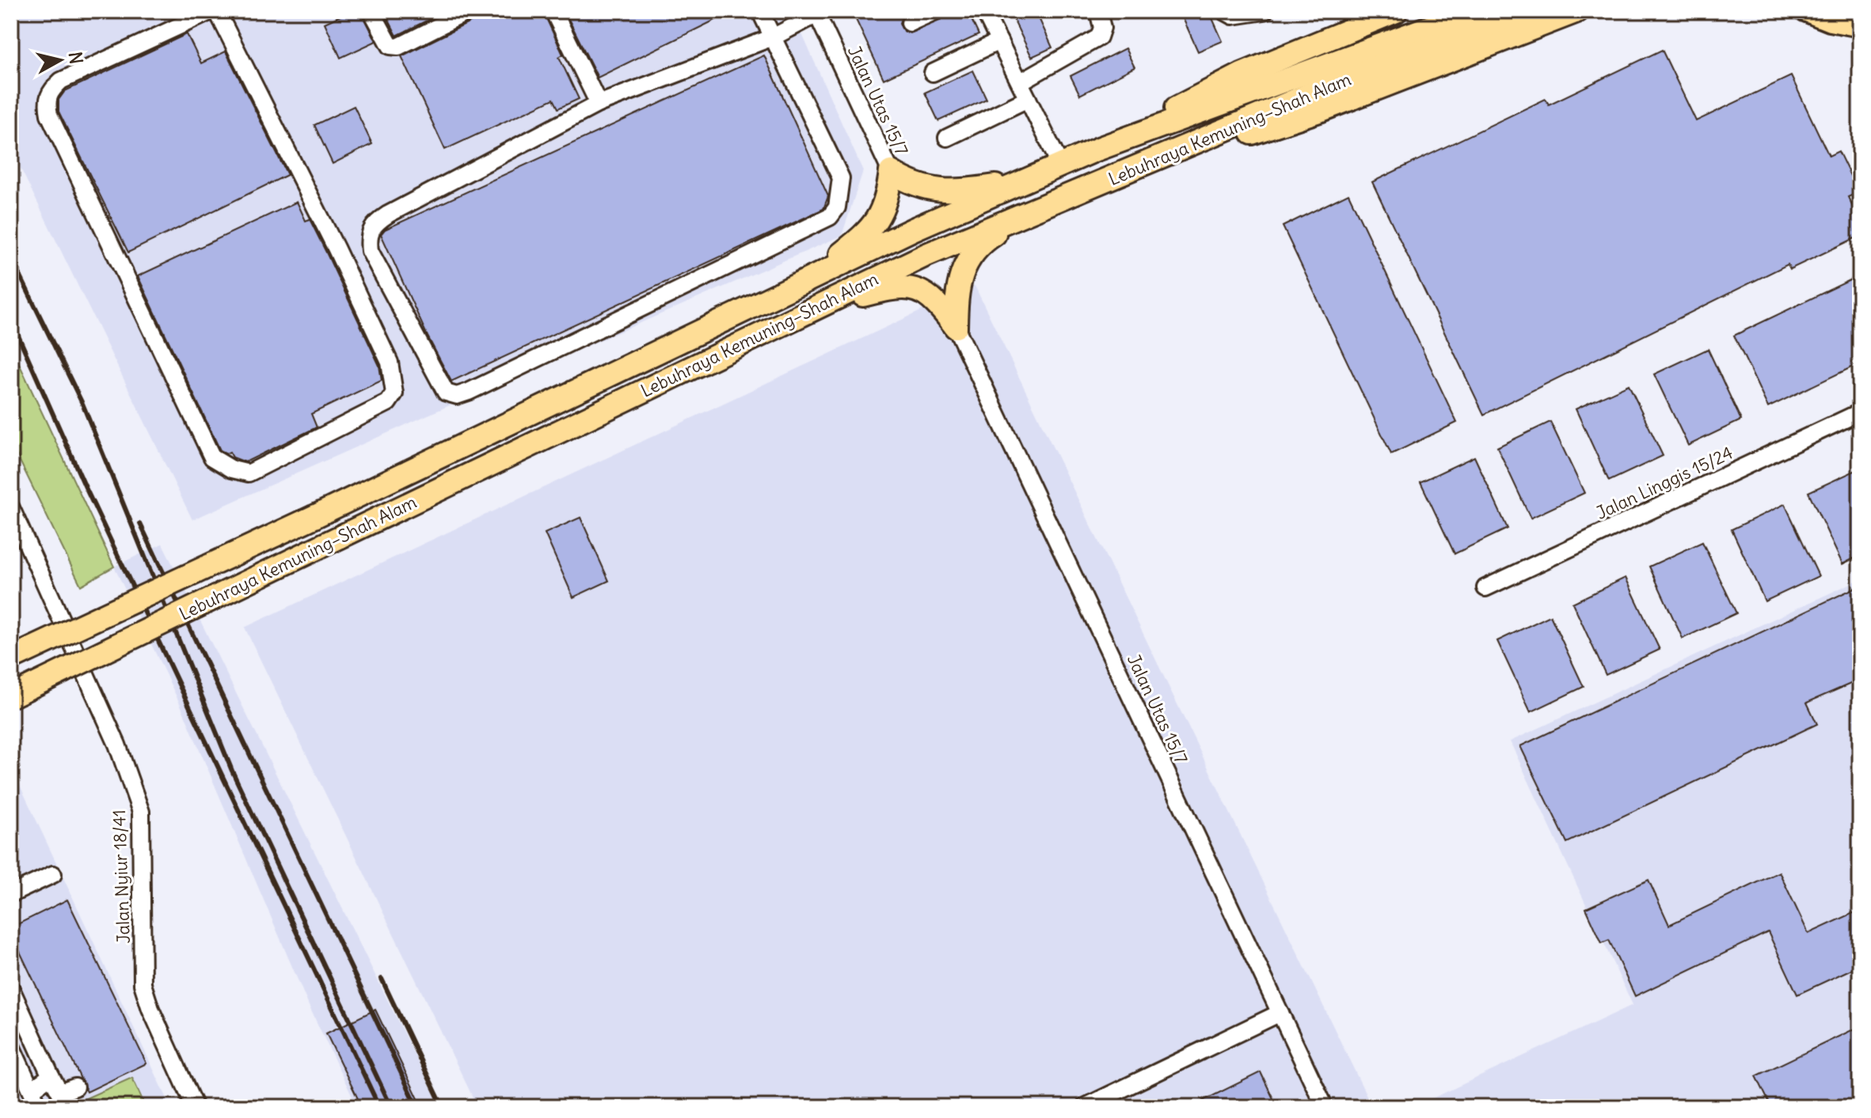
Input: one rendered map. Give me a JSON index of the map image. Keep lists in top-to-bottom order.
{
  "streets": {
    "highway": ["Lebuhraya Kemuning–Shah Alam"],
    "street": ["Jalan Utas 15/7", "Jalan Linggis 15/24", "Jalan Nyiur 18/41"]
  },
  "north": "right"
}
